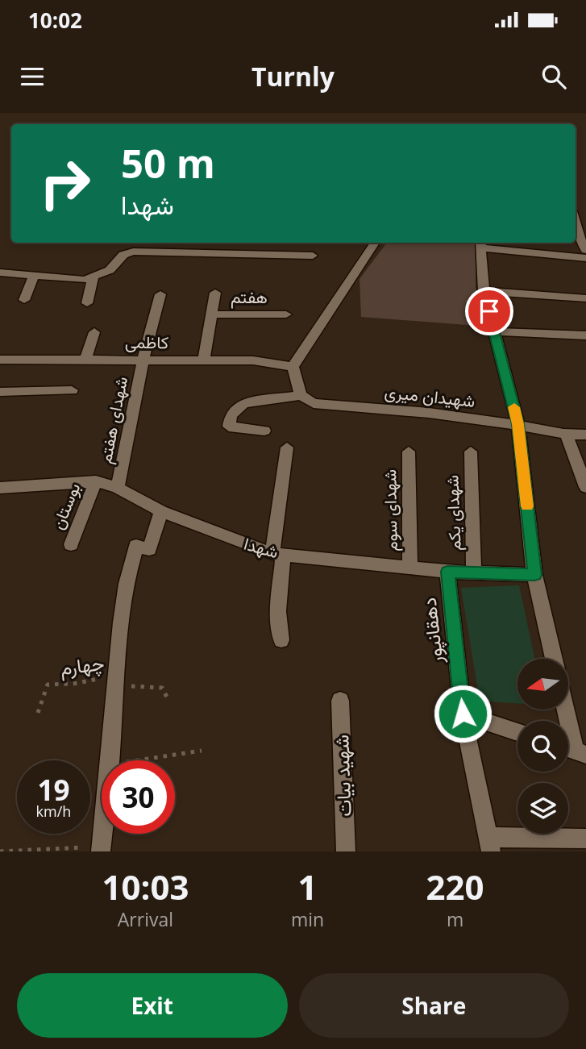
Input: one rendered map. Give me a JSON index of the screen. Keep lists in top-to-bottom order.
{
  "streets": {
    "street": [
      "هفتم",
      "کاظمی",
      "شهیدان میری",
      "شهدای هفتم",
      "بوستان",
      "شهدای سوم",
      "شهدای یکم",
      "شهدا",
      "دهقانپور",
      "شهید بیات"
    ],
    "path": ["چهارم"]
  },
  "crossings": [
    ["کاظمی", "شهدای هفتم"],
    ["شهدای هفتم", "شهدا"],
    ["بوستان", "شهدا"],
    ["شهدای سوم", "شهدا"],
    ["شهدای یکم", "شهدا"],
    ["شهدا", "دهقانپور"]
  ],
  "north": "left",
  "page": {
    "status": "10:02",
    "header": "Turnly",
    "turn": ["50 m", "شهدا"],
    "speed": "19 km/h",
    "limit": "30",
    "eta": [
      "10:03",
      "Arrival",
      "1",
      "min",
      "220",
      "m"
    ],
    "buttons": ["Exit", "Share"]
  }
}
